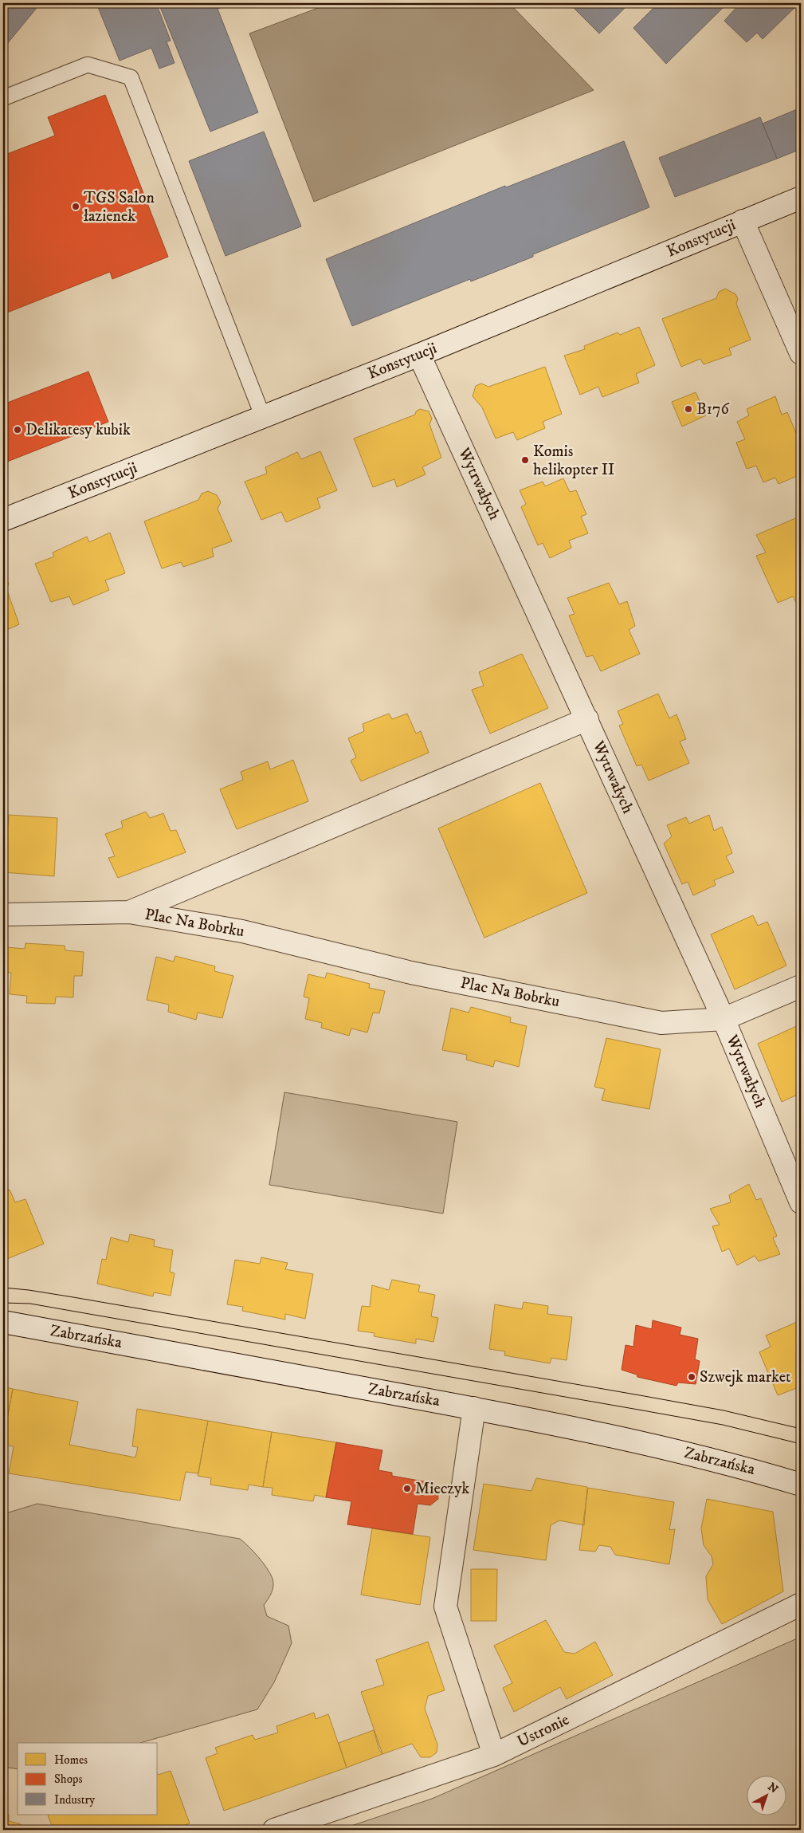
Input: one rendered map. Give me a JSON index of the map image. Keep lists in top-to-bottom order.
{
  "streets": {
    "street": [
      "Konstytucji",
      "Wytrwałych",
      "Plac Na Bobrku",
      "Zabrzańska",
      "Ustronie"
    ]
  },
  "crossings": [
    ["Konstytucji", "Wytrwałych"],
    ["Wytrwałych", "Plac Na Bobrku"]
  ],
  "places": [
    "TGS Salon łazienek",
    "B176",
    "Delikatesy kubik",
    "Komis helikopter II",
    "Szwejk market",
    "Mieczyk"
  ],
  "legend": ["Homes", "Shops", "Industry"],
  "north": "top right"
}
